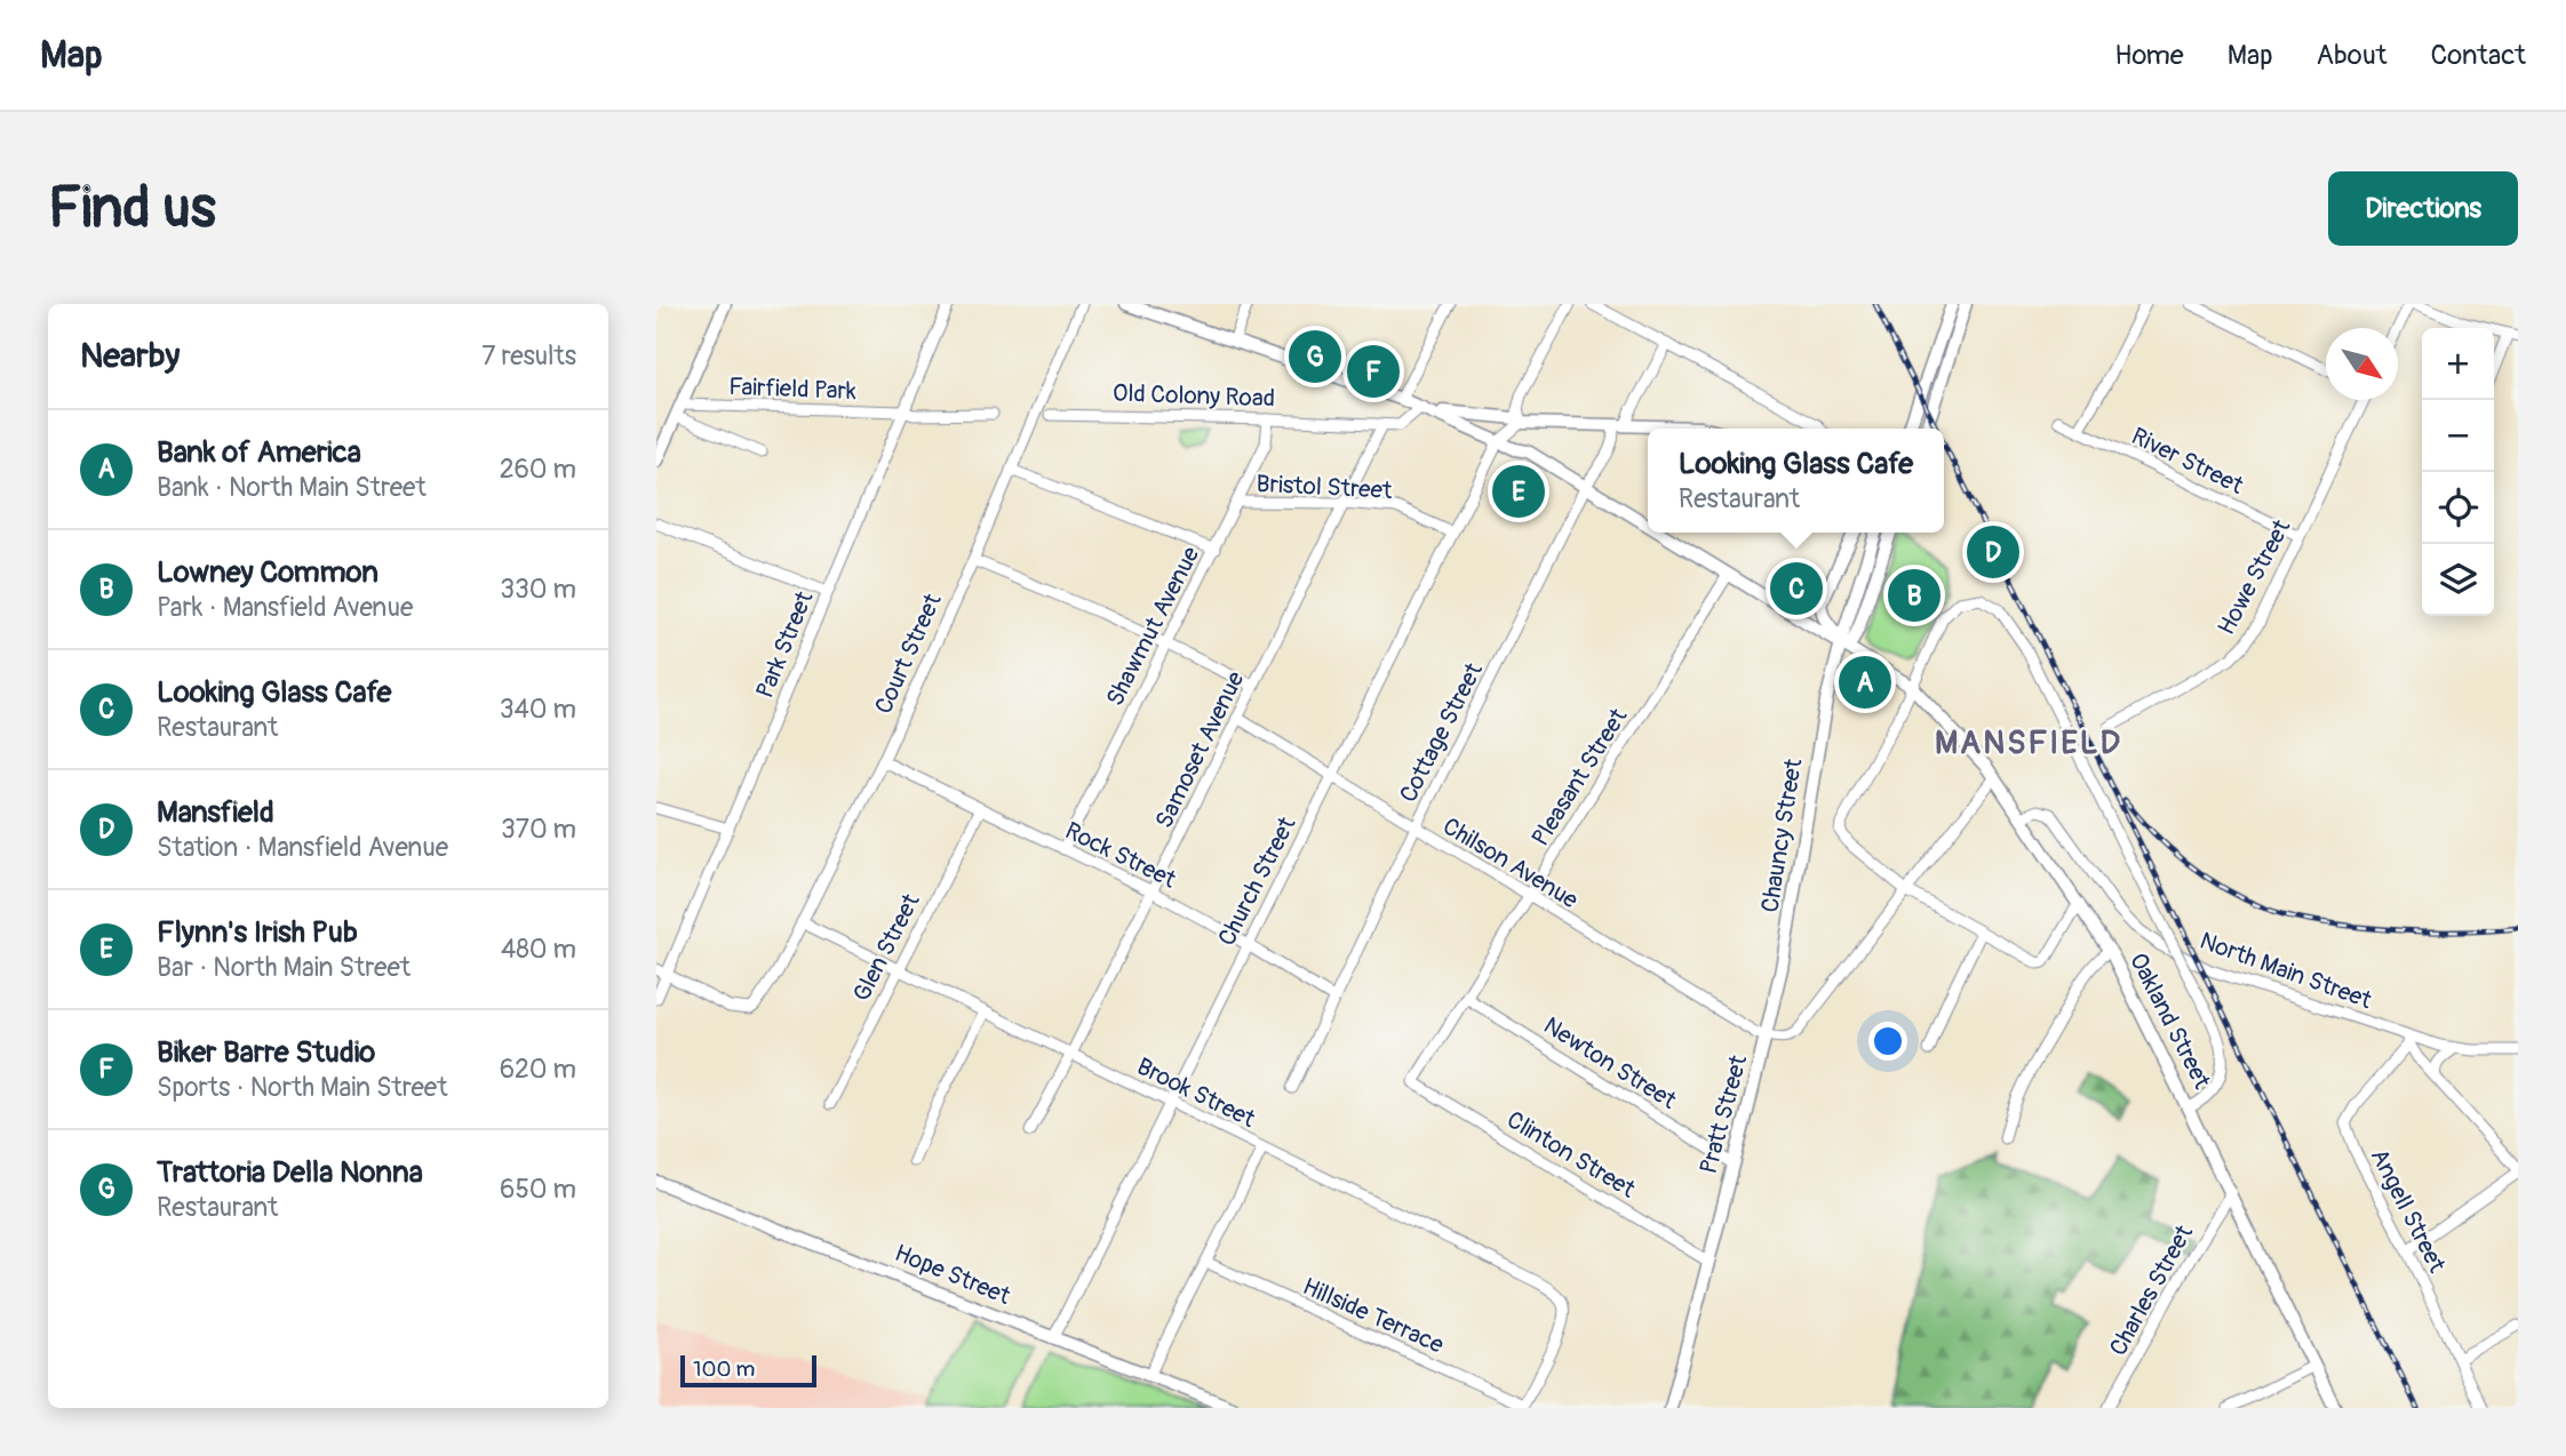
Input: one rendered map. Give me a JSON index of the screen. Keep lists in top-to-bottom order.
{
  "streets": {
    "main road": [
      "Chauncy Street",
      "Oakland Street",
      "Pratt Street",
      "Hope Street"
    ],
    "street": [
      "Fairfield Park",
      "Old Colony Road",
      "River Street",
      "Bristol Street",
      "Howe Street",
      "Shawmut Avenue",
      "Park Street",
      "Court Street",
      "Cottage Street",
      "Samoset Avenue",
      "Pleasant Street",
      "Rock Street",
      "Chilson Avenue",
      "Church Street",
      "Glen Street",
      "North Main Street",
      "Newton Street",
      "Brook Street",
      "Clinton Street",
      "Angell Street",
      "Charles Street",
      "Hillside Terrace"
    ]
  },
  "crossings": [
    ["Fairfield Park", "Park Street"],
    ["Old Colony Road", "Shawmut Avenue"],
    ["Old Colony Road", "Samoset Avenue"],
    ["River Street", "Howe Street"],
    ["Bristol Street", "Shawmut Avenue"],
    ["Bristol Street", "Samoset Avenue"],
    ["Bristol Street", "Church Street"],
    ["Shawmut Avenue", "Rock Street"],
    ["Park Street", "Court Street"],
    ["Court Street", "Rock Street"],
    ["Court Street", "Brook Street"],
    ["Cottage Street", "Rock Street"],
    ["Cottage Street", "Chilson Avenue"],
    ["Samoset Avenue", "Rock Street"],
    ["Samoset Avenue", "Chilson Avenue"],
    ["Samoset Avenue", "Brook Street"],
    ["Pleasant Street", "Chilson Avenue"],
    ["Pleasant Street", "Newton Street"],
    ["Pleasant Street", "Clinton Street"],
    ["Chauncy Street", "Chilson Avenue"],
    ["Chauncy Street", "Pratt Street"],
    ["Rock Street", "Church Street"],
    ["Rock Street", "Glen Street"],
    ["Chilson Avenue", "Church Street"],
    ["Chilson Avenue", "Pratt Street"],
    ["Church Street", "Brook Street"],
    ["Church Street", "Hope Street"],
    ["Glen Street", "Brook Street"],
    ["North Main Street", "Oakland Street"],
    ["North Main Street", "Angell Street"],
    ["Oakland Street", "Pratt Street"],
    ["Oakland Street", "Charles Street"],
    ["Newton Street", "Pratt Street"],
    ["Brook Street", "Hillside Terrace"],
    ["Pratt Street", "Clinton Street"]
  ],
  "districts": ["MANSFIELD"],
  "scale_bar": "100 m",
  "north": "bottom right",
  "page": {
    "header": "Map",
    "nav": [
      "Home",
      "Map",
      "About",
      "Contact"
    ],
    "buttons": "Directions",
    "title": "Find us",
    "heading": ["Nearby", "7 results"],
    "pins": [
      "G",
      "F",
      "E",
      "D",
      "C",
      "B",
      "A"
    ],
    "map_buttons": ["+", "−"],
    "list": [
      {
        "mark": "A",
        "name": "Bank of America",
        "note": "Bank · North Main Street",
        "value": "260 m"
      },
      {
        "mark": "B",
        "name": "Lowney Common",
        "note": "Park · Mansfield Avenue",
        "value": "330 m"
      },
      {
        "mark": "C",
        "name": "Looking Glass Cafe",
        "note": "Restaurant",
        "value": "340 m"
      },
      {
        "mark": "D",
        "name": "Mansfield",
        "note": "Station · Mansfield Avenue",
        "value": "370 m"
      },
      {
        "mark": "E",
        "name": "Flynn's Irish Pub",
        "note": "Bar · North Main Street",
        "value": "480 m"
      },
      {
        "mark": "F",
        "name": "Biker Barre Studio",
        "note": "Sports · North Main Street",
        "value": "620 m"
      },
      {
        "mark": "G",
        "name": "Trattoria Della Nonna",
        "note": "Restaurant",
        "value": "650 m"
      }
    ],
    "popup": ["Looking Glass Cafe", "Restaurant"],
    "scale": "100 m"
  }
}
